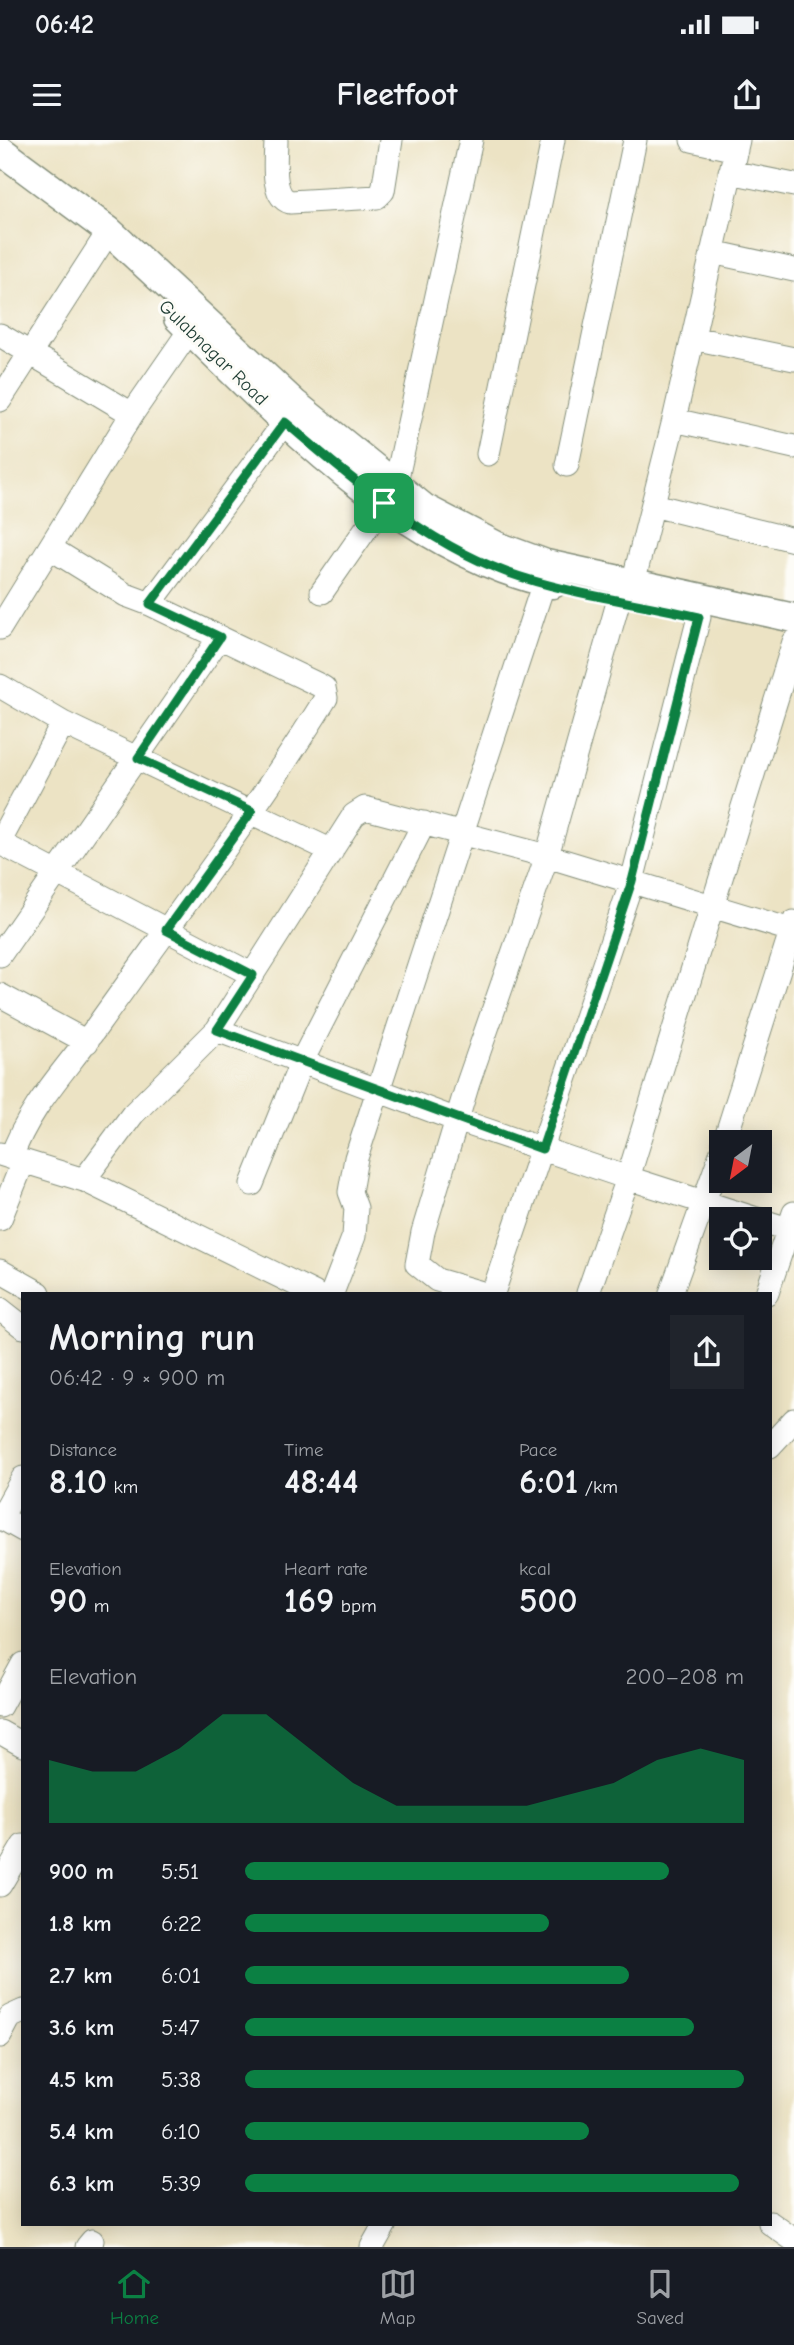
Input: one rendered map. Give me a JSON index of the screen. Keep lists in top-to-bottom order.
{
  "streets": {
    "main road": ["Gulabnagar Road"]
  },
  "north": "bottom left",
  "page": {
    "status": "06:42",
    "header": "Fleetfoot",
    "heading": ["Morning run", "06:42 · 9 × 900 m"],
    "stats": [
      ["Distance", "8.10 km"],
      ["Time", "48:44"],
      ["Pace", "6:01 /km"],
      ["Elevation", "90 m"],
      ["Heart rate", "169 bpm"],
      ["kcal", "500"]
    ],
    "chart": ["Elevation", "200–208 m"],
    "list": [
      {
        "name": "900 m",
        "note": "5:51"
      },
      {
        "name": "1.8 km",
        "note": "6:22"
      },
      {
        "name": "2.7 km",
        "note": "6:01"
      },
      {
        "name": "3.6 km",
        "note": "5:47"
      },
      {
        "name": "4.5 km",
        "note": "5:38"
      },
      {
        "name": "5.4 km",
        "note": "6:10"
      },
      {
        "name": "6.3 km",
        "note": "5:39"
      }
    ],
    "tabs": ["Home", "Map", "Saved"]
  }
}
